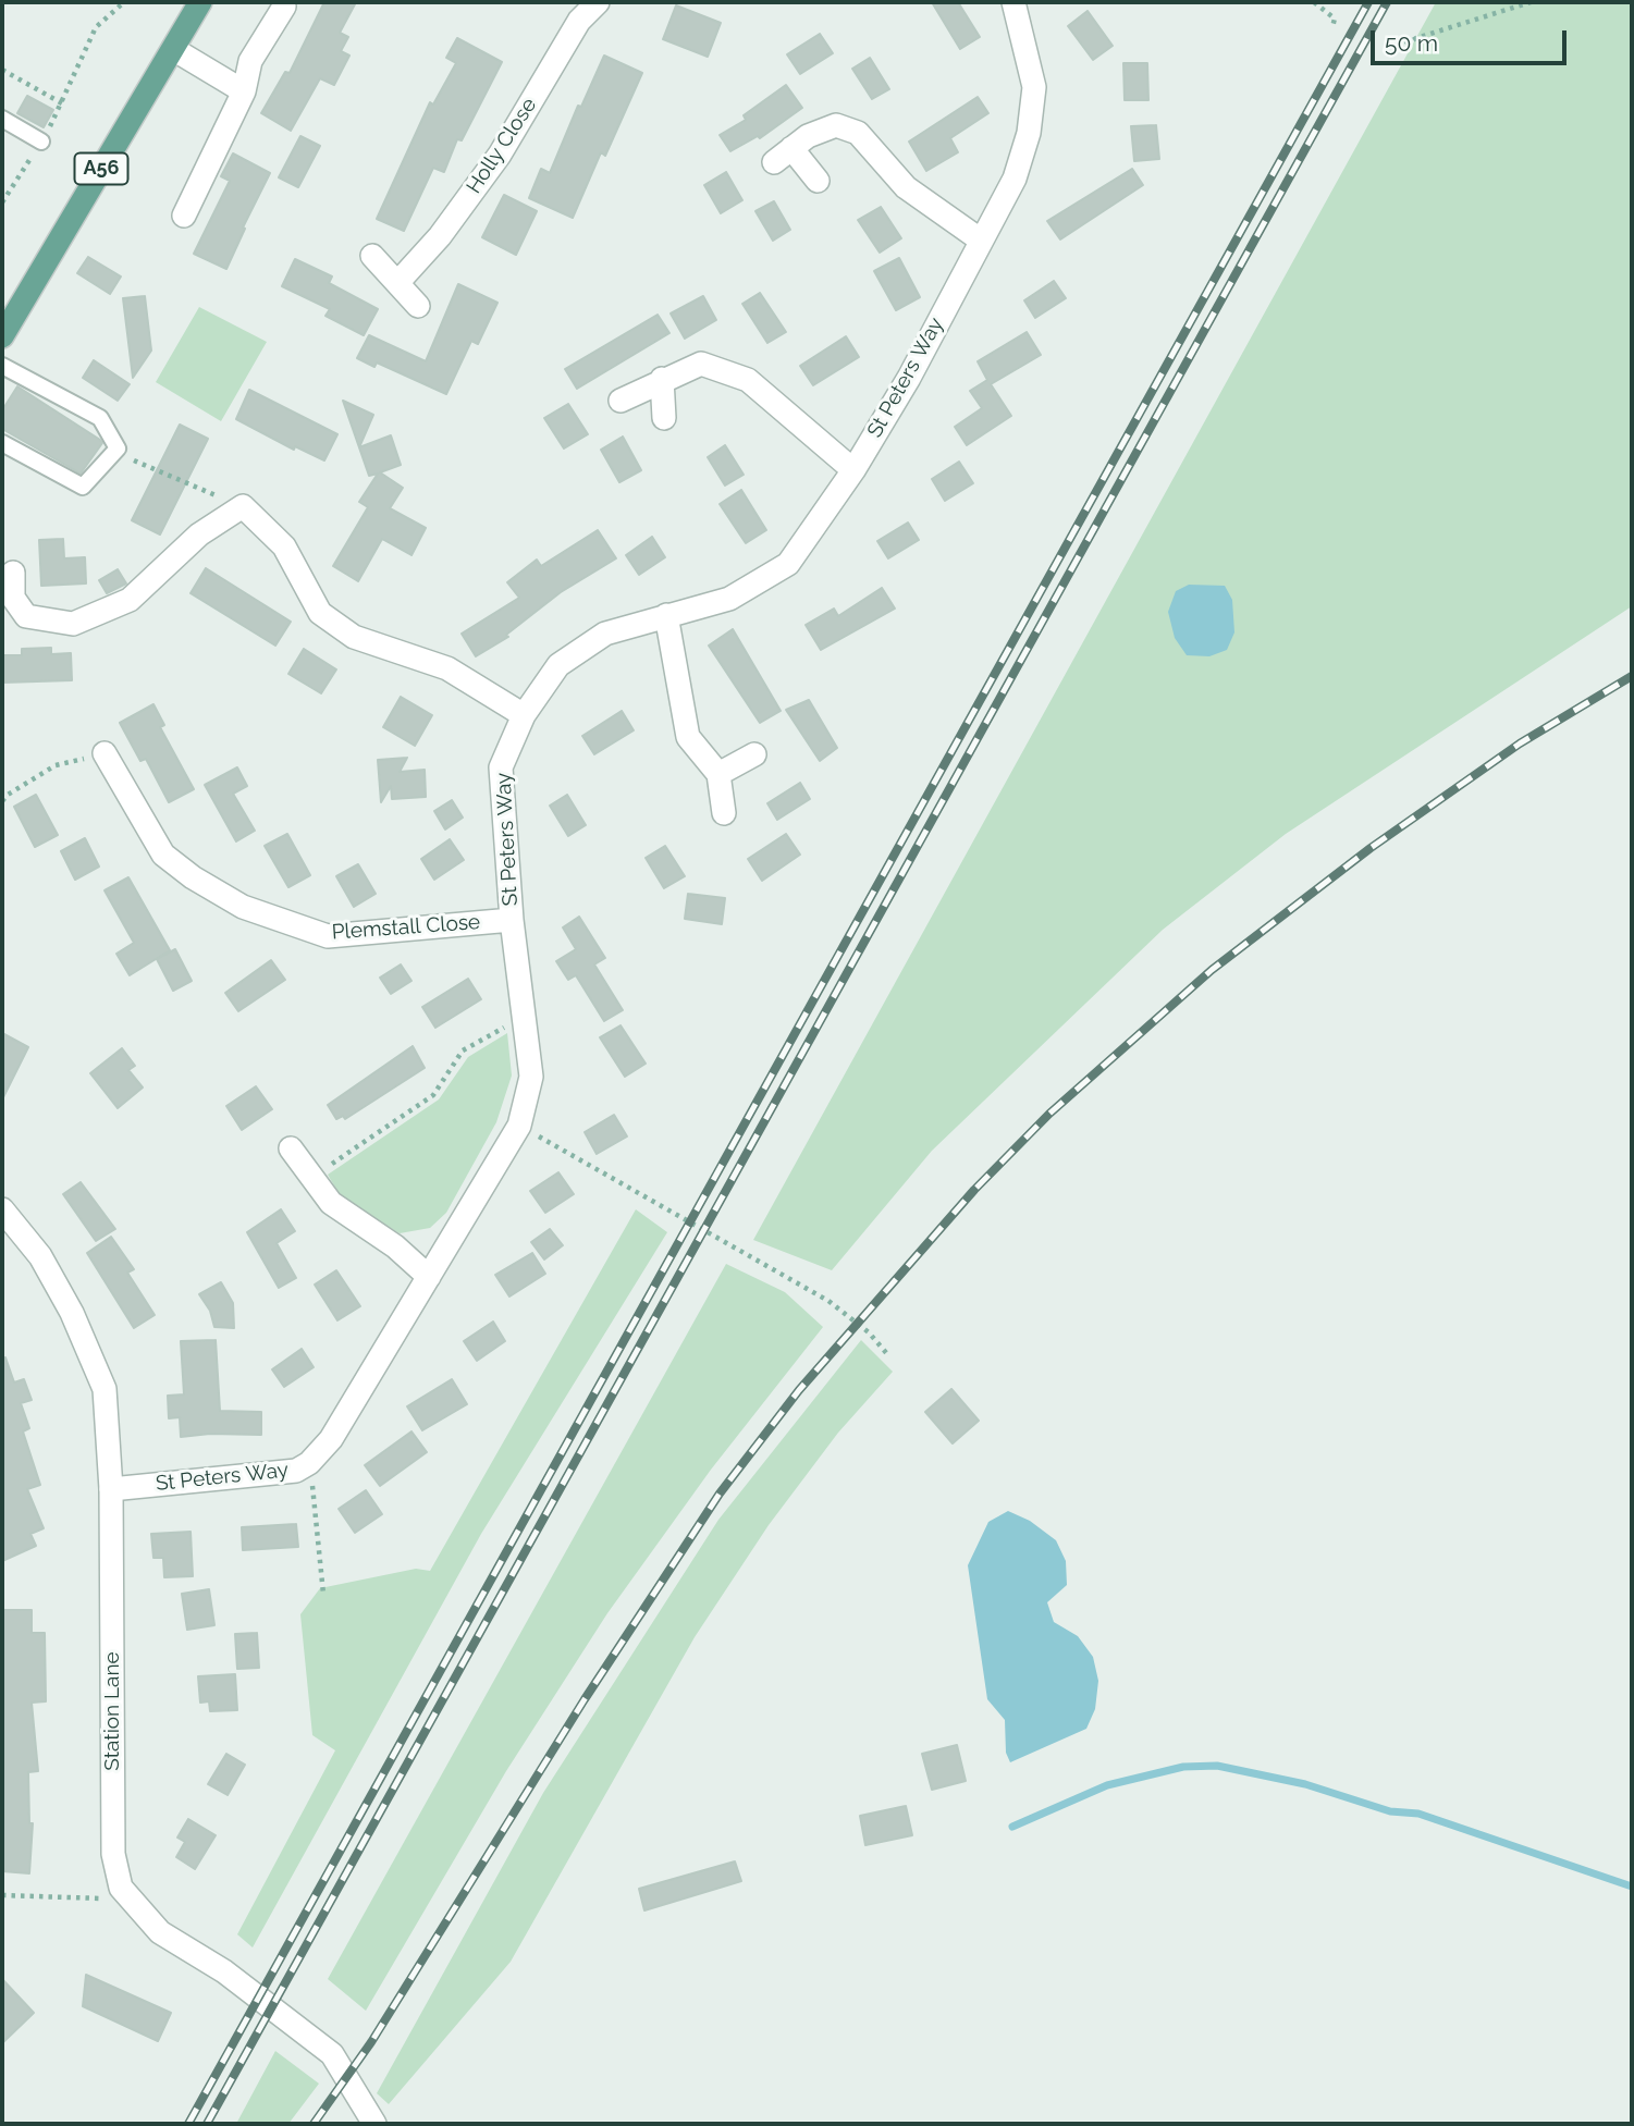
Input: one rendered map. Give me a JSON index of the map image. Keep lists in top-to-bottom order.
{
  "streets": {
    "main road": ["A56"],
    "street": [
      "Holly Close",
      "St Peters Way",
      "Plemstall Close",
      "Station Lane"
    ]
  },
  "crossings": [
    ["St Peters Way", "Plemstall Close"],
    ["St Peters Way", "Station Lane"]
  ],
  "scale_bar": "50 m"
}
